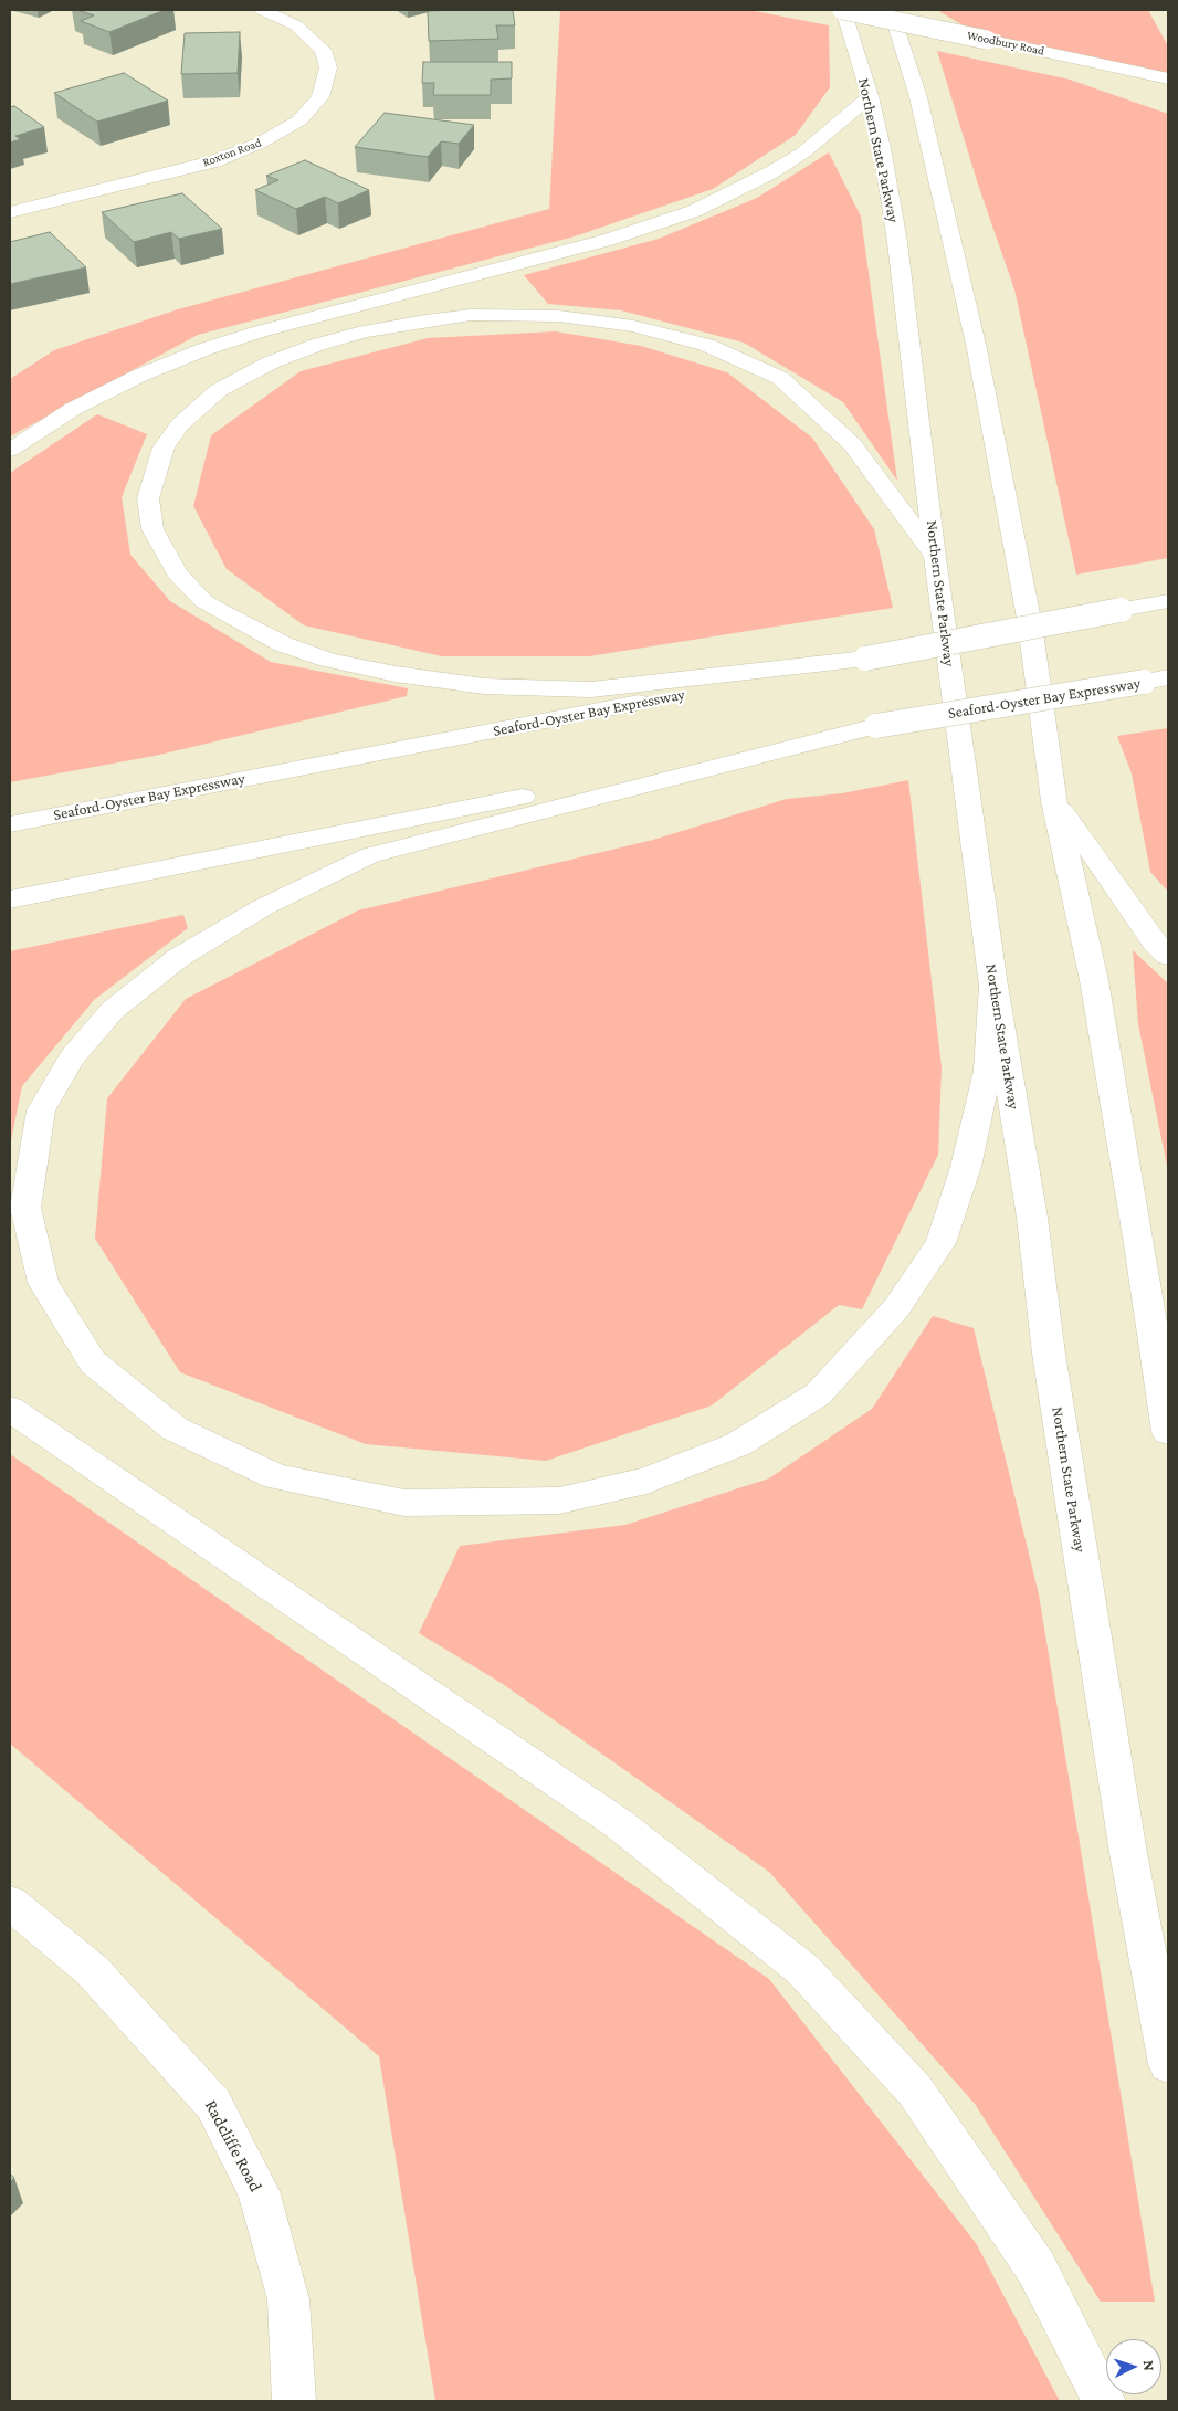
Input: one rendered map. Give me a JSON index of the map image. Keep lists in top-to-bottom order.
{
  "streets": {
    "main road": [
      "Woodbury Road",
      "Northern State Parkway",
      "Roxton Road",
      "Seaford-Oyster Bay Expressway",
      "Radcliffe Road"
    ]
  },
  "crossings": [
    ["Woodbury Road", "Northern State Parkway"]
  ],
  "north": "right"
}
